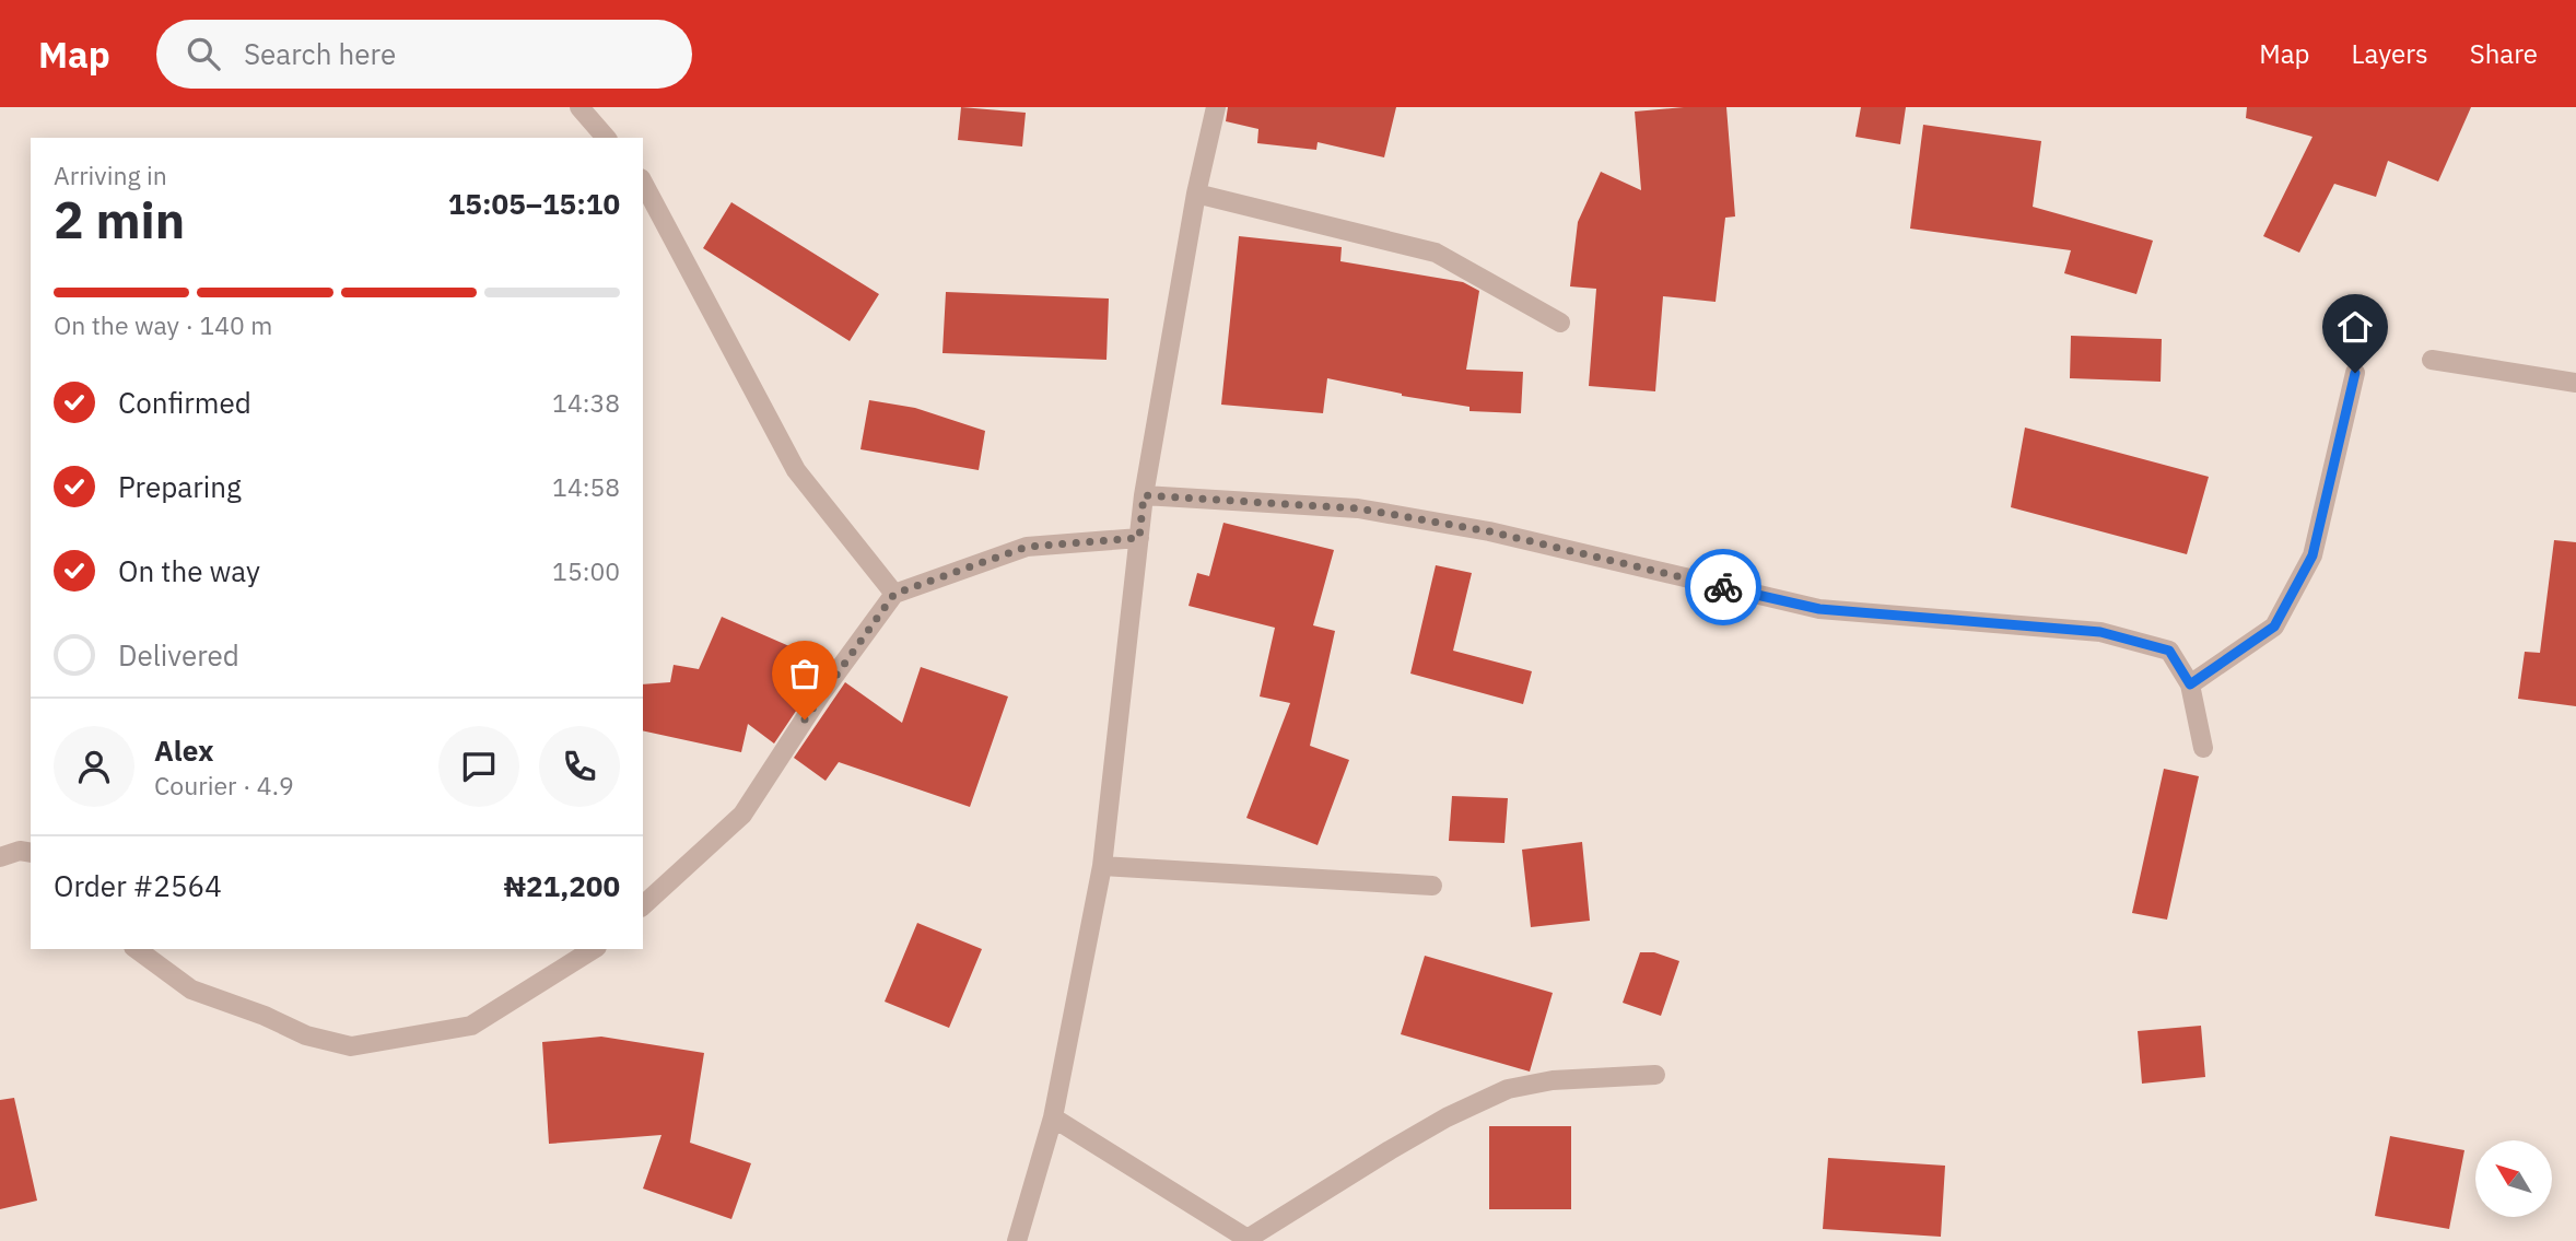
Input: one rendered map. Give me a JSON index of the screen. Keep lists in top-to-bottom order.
{
  "north": "top left",
  "page": {
    "header": "Map",
    "search": "Search here",
    "nav": ["Map", "Layers", "Share"],
    "heading": ["2 min", "Arriving in", "15:05–15:10"],
    "panel": [
      "Alex",
      "Courier · 4.9",
      "Order #2564",
      "₦21,200"
    ],
    "bar": "On the way · 140 m",
    "list": [
      ["Confirmed", "14:38"],
      ["Preparing", "14:58"],
      ["On the way", "15:00"],
      "Delivered"
    ]
  }
}
